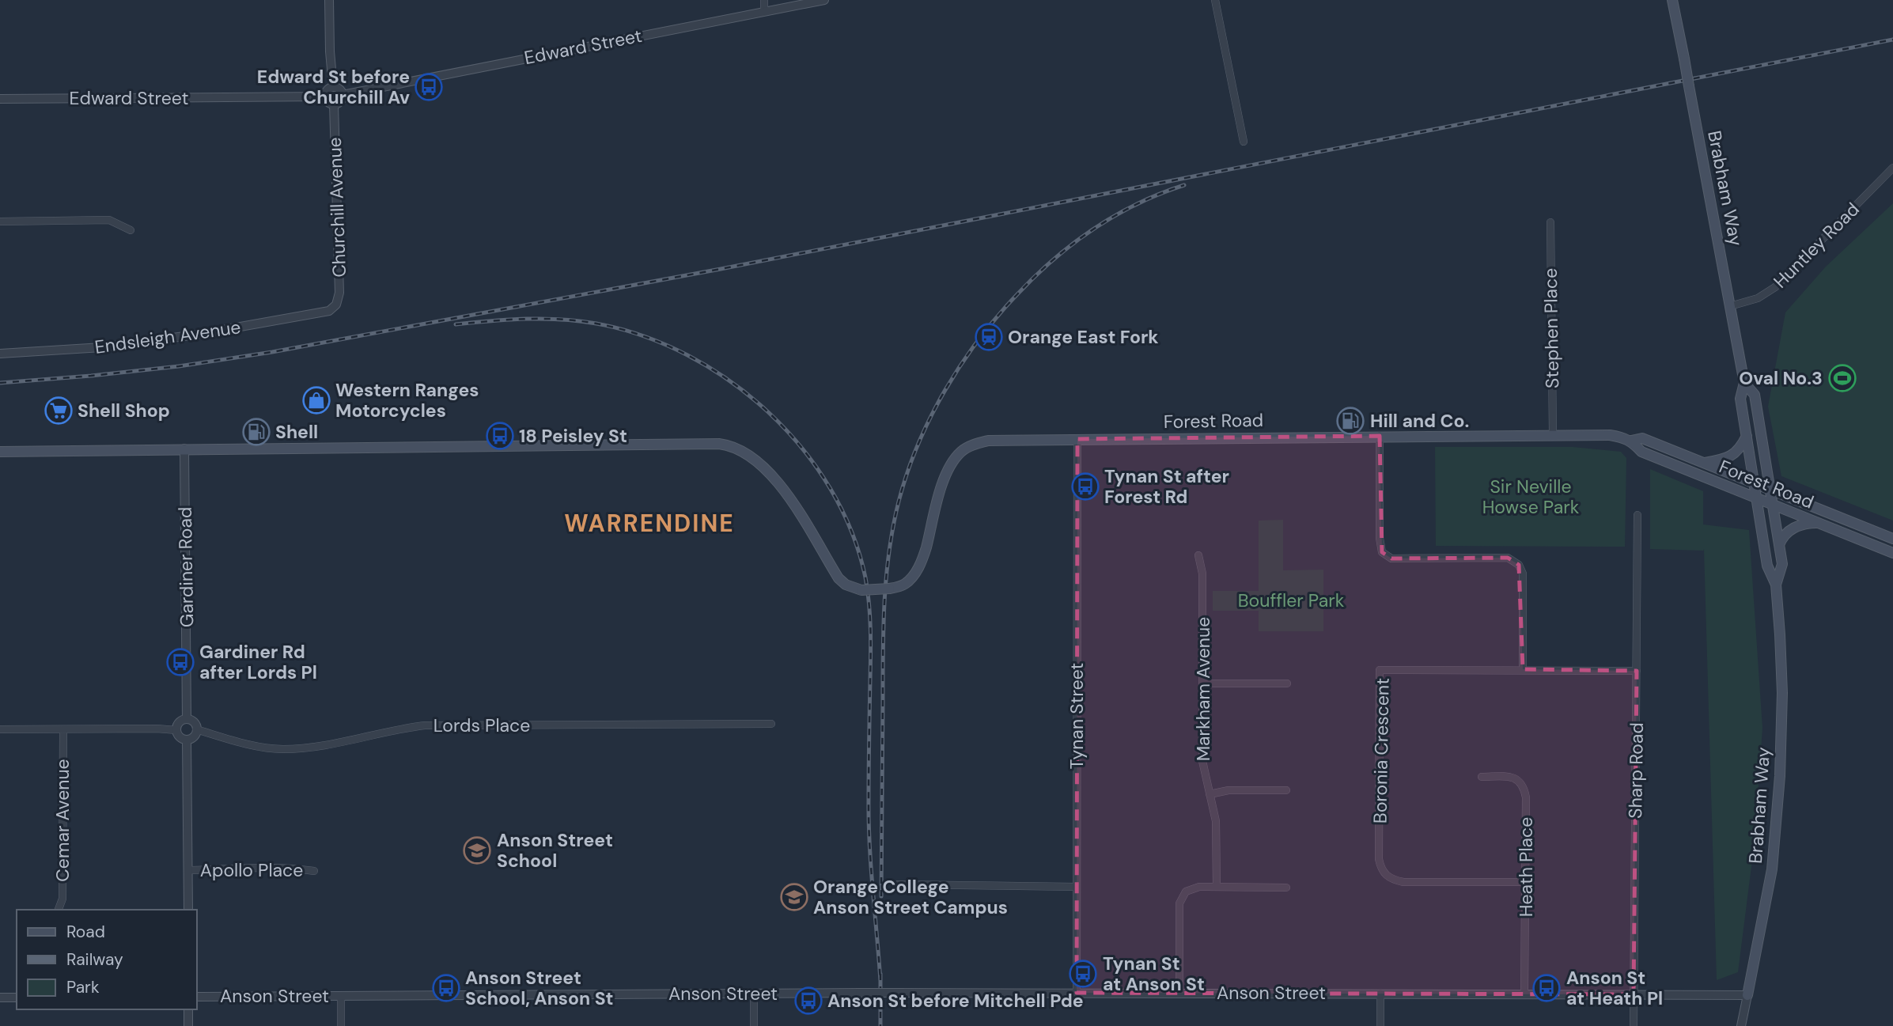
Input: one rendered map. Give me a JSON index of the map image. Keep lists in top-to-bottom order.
{
  "streets": {
    "main road": ["Brabham Way", "Forest Road"],
    "street": [
      "Edward Street",
      "Churchill Avenue",
      "Huntley Road",
      "Stephen Place",
      "Endsleigh Avenue",
      "Gardiner Road",
      "Markham Avenue",
      "Tynan Street",
      "Lords Place",
      "Boronia Crescent",
      "Sharp Road",
      "Cemar Avenue",
      "Heath Place",
      "Apollo Place",
      "Anson Street"
    ]
  },
  "crossings": [
    ["Edward Street", "Churchill Avenue"],
    ["Brabham Way", "Huntley Road"],
    ["Brabham Way", "Forest Road"],
    ["Brabham Way", "Anson Street"],
    ["Churchill Avenue", "Endsleigh Avenue"],
    ["Stephen Place", "Forest Road"],
    ["Forest Road", "Gardiner Road"],
    ["Forest Road", "Tynan Street"],
    ["Gardiner Road", "Lords Place"],
    ["Tynan Street", "Anson Street"],
    ["Boronia Crescent", "Sharp Road"],
    ["Boronia Crescent", "Heath Place"],
    ["Sharp Road", "Anson Street"],
    ["Heath Place", "Anson Street"]
  ],
  "districts": ["WARRENDINE"],
  "parks": ["Sir Neville Howse Park", "Bouffler Park"],
  "places": {
    "bus stop": [
      "Edward St before Churchill Av",
      "18 Peisley St",
      "Tynan St after Forest Rd",
      "Gardiner Rd after Lords Pl",
      "Tynan St at Anson St",
      "Anson Street School, Anson St",
      "Anson St at Heath Pl",
      "Anson St before Mitchell Pde"
    ],
    "station": ["Orange East Fork"],
    "sports": ["Oval No.3"],
    "shop": ["Western Ranges Motorcycles"],
    "supermarket": ["Shell Shop"],
    "fuel station": ["Hill and Co.", "Shell"],
    "school or university": ["Anson Street School", "Orange College Anson Street Campus"]
  },
  "legend": ["Road", "Railway", "Park"]
}
